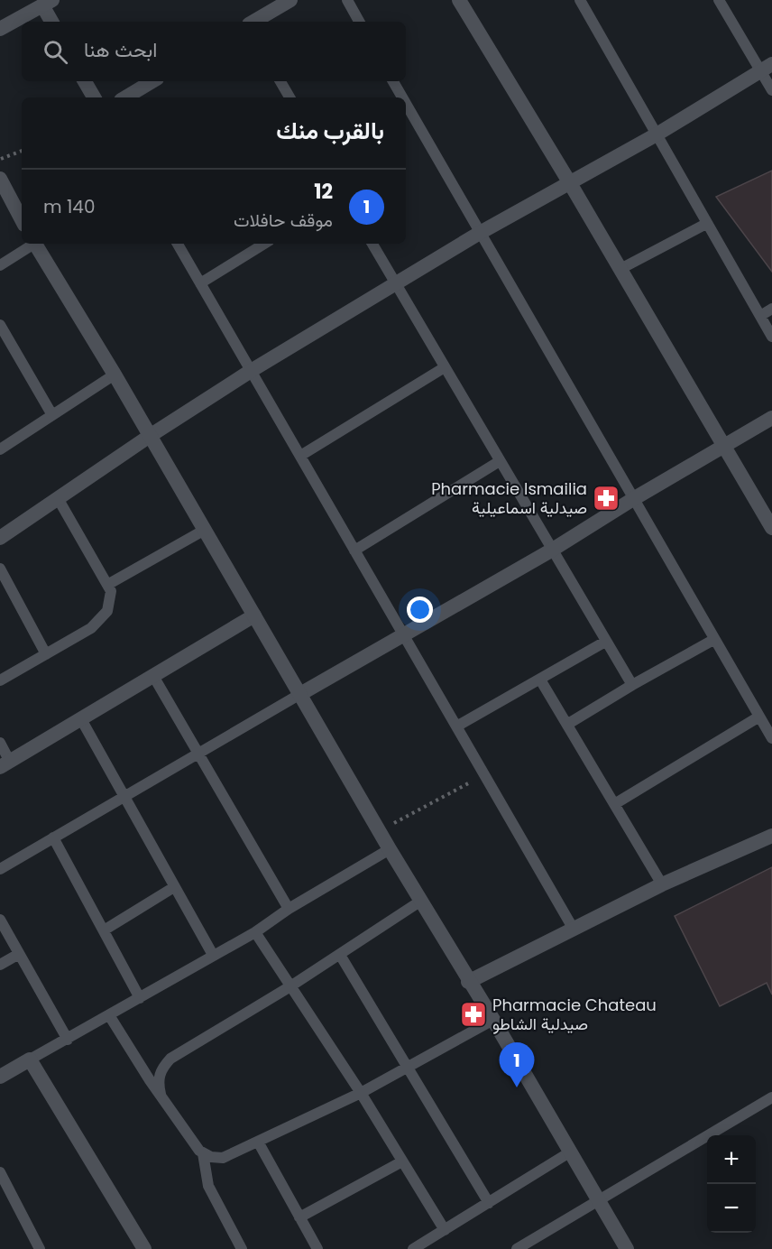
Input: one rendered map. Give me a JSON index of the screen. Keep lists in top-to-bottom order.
{
  "places": {
    "pharmacy": ["Pharmacie Ismailia صيدلية اسماعيلية", "Pharmacie Chateau صيدلية الشاطو"]
  },
  "page": {
    "search": "ابحث هنا",
    "heading": "بالقرب منك",
    "list": [
      {
        "mark": "1",
        "name": "12",
        "note": "موقف حافلات",
        "value": "140 m"
      }
    ],
    "pins": "1",
    "map_buttons": ["+", "−"]
  }
}
